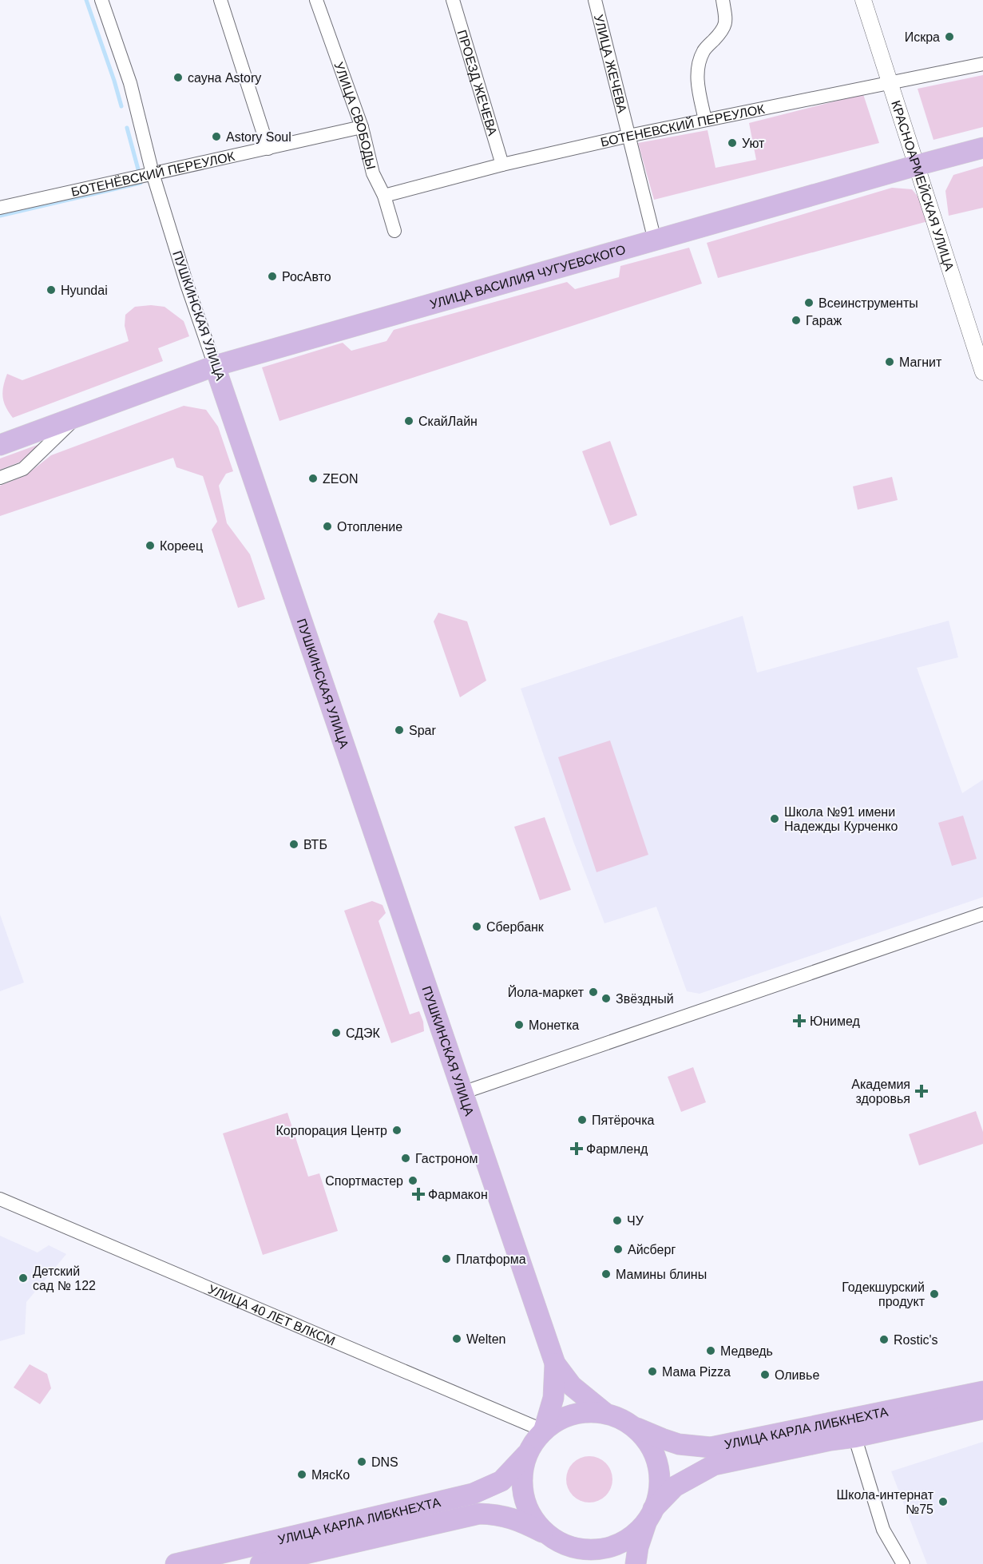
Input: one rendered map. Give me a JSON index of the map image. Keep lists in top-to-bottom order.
{
  "streets": {
    "main road": ["УЛИЦА ВАСИЛИЯ ЧУГУЕВСКОГО", "ПУШКИНСКАЯ УЛИЦА", "УЛИЦА КАРЛА ЛИБКНЕХТА"],
    "street": [
      "УЛИЦА ЖЕЧЕВА",
      "ПРОЕЗД ЖЕЧЕВА",
      "УЛИЦА СВОБОДЫ",
      "БОТЕНЕВСКИЙ ПЕРЕУЛОК",
      "БОТЕНЁВСКИЙ ПЕРЕУЛОК",
      "КРАСНОАРМЕЙСКАЯ УЛИЦА",
      "УЛИЦА 40 ЛЕТ ВЛКСМ"
    ]
  },
  "crossings": [
    ["УЛИЦА ЖЕЧЕВА", "БОТЕНЕВСКИЙ ПЕРЕУЛОК"],
    ["УЛИЦА ЖЕЧЕВА", "УЛИЦА ВАСИЛИЯ ЧУГУЕВСКОГО"],
    ["ПРОЕЗД ЖЕЧЕВА", "БОТЕНЕВСКИЙ ПЕРЕУЛОК"],
    ["УЛИЦА СВОБОДЫ", "БОТЕНЕВСКИЙ ПЕРЕУЛОК"],
    ["УЛИЦА СВОБОДЫ", "БОТЕНЁВСКИЙ ПЕРЕУЛОК"],
    ["БОТЕНЕВСКИЙ ПЕРЕУЛОК", "КРАСНОАРМЕЙСКАЯ УЛИЦА"],
    ["БОТЕНЁВСКИЙ ПЕРЕУЛОК", "ПУШКИНСКАЯ УЛИЦА"],
    ["КРАСНОАРМЕЙСКАЯ УЛИЦА", "УЛИЦА ВАСИЛИЯ ЧУГУЕВСКОГО"],
    ["УЛИЦА ВАСИЛИЯ ЧУГУЕВСКОГО", "ПУШКИНСКАЯ УЛИЦА"],
    ["ПУШКИНСКАЯ УЛИЦА", "УЛИЦА 40 ЛЕТ ВЛКСМ"],
    ["ПУШКИНСКАЯ УЛИЦА", "УЛИЦА КАРЛА ЛИБКНЕХТА"],
    ["УЛИЦА 40 ЛЕТ ВЛКСМ", "УЛИЦА КАРЛА ЛИБКНЕХТА"]
  ],
  "places": {
    "other": [
      "Искра",
      "сауна Astory",
      "Astory Soul",
      "Уют",
      "РосАвто",
      "Hyundai",
      "Всеинструменты",
      "Гараж",
      "Магнит",
      "СкайЛайн",
      "ZEON",
      "Отопление",
      "Кореец",
      "Spar",
      "Школа №91 имени Надежды Курченко",
      "ВТБ",
      "Сбербанк",
      "Йола-маркет",
      "Звёздный",
      "Монетка",
      "СДЭК",
      "Пятёрочка",
      "Корпорация Центр",
      "Гастроном",
      "Спортмастер",
      "ЧУ",
      "Айсберг",
      "Платформа",
      "Мамины блины",
      "Детский сад № 122",
      "Годекшурский продукт",
      "Welten",
      "Rostic's",
      "Медведь",
      "Мама Pizza",
      "Оливье",
      "DNS",
      "МясКо",
      "Школа-интернат №75"
    ],
    "health": [
      "Юнимед",
      "Академия здоровья",
      "Фармленд",
      "Фармакон"
    ]
  }
}
